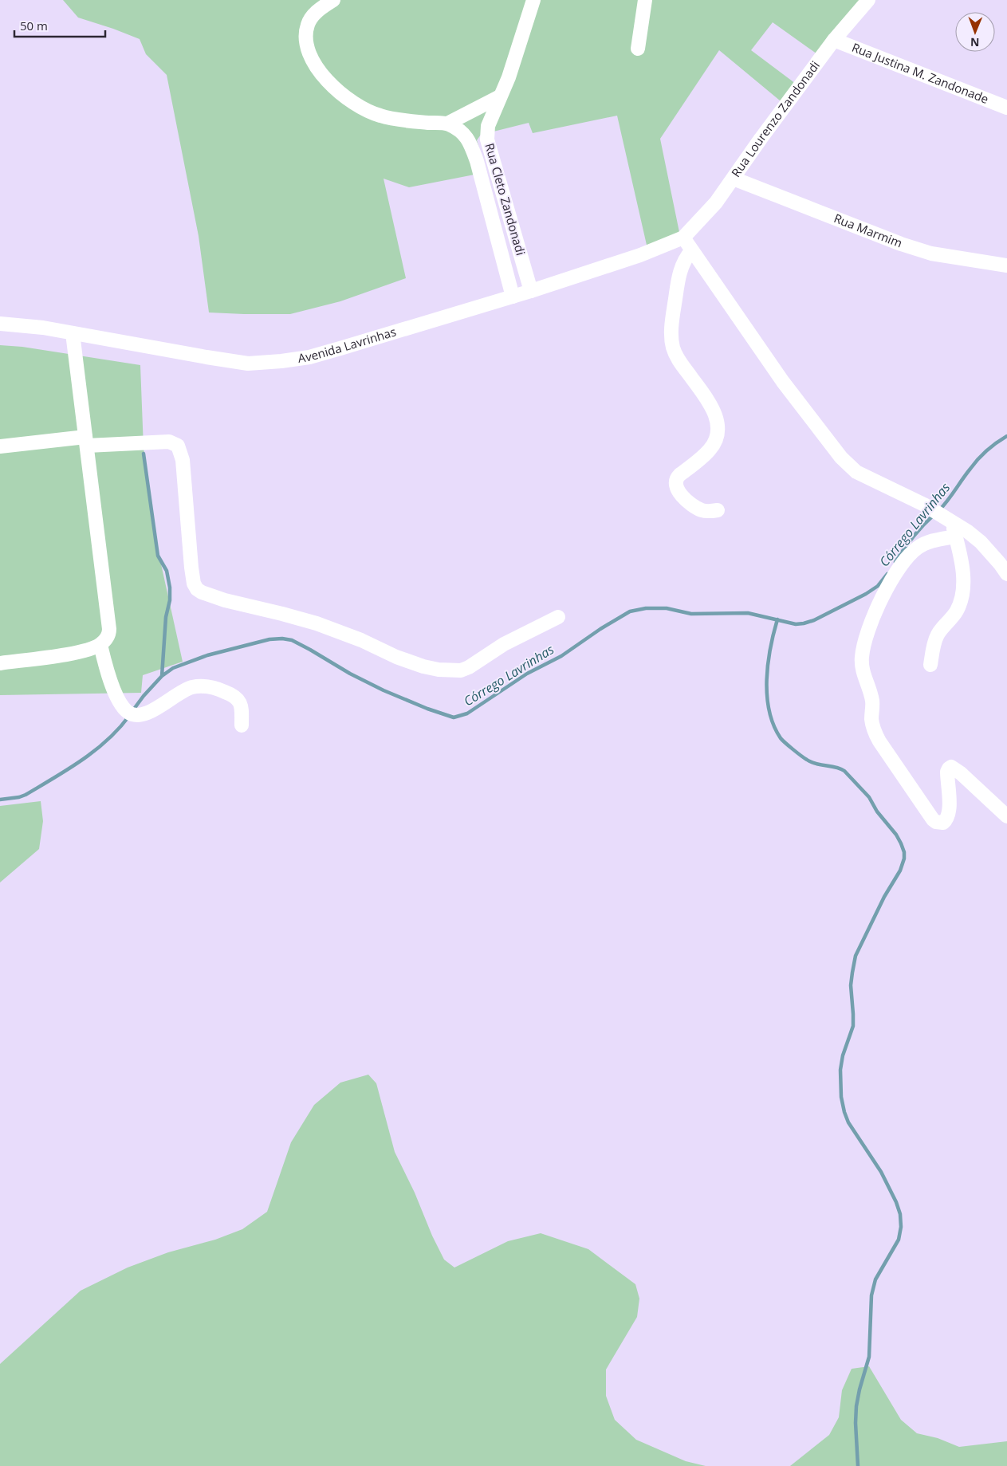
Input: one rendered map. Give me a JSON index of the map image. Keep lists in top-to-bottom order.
{
  "streets": {
    "street": [
      "Rua Justina M. Zandonade",
      "Rua Lourenzo Zandonadi",
      "Rua Cleto Zandonadi",
      "Rua Marmim",
      "Avenida Lavrinhas"
    ]
  },
  "crossings": [
    ["Rua Justina M. Zandonade", "Rua Lourenzo Zandonadi"],
    ["Rua Lourenzo Zandonadi", "Rua Marmim"],
    ["Rua Lourenzo Zandonadi", "Avenida Lavrinhas"],
    ["Rua Cleto Zandonadi", "Avenida Lavrinhas"]
  ],
  "water": ["Córrego Lavrinhas"],
  "scale_bar": "50 m",
  "north": "bottom"
}
